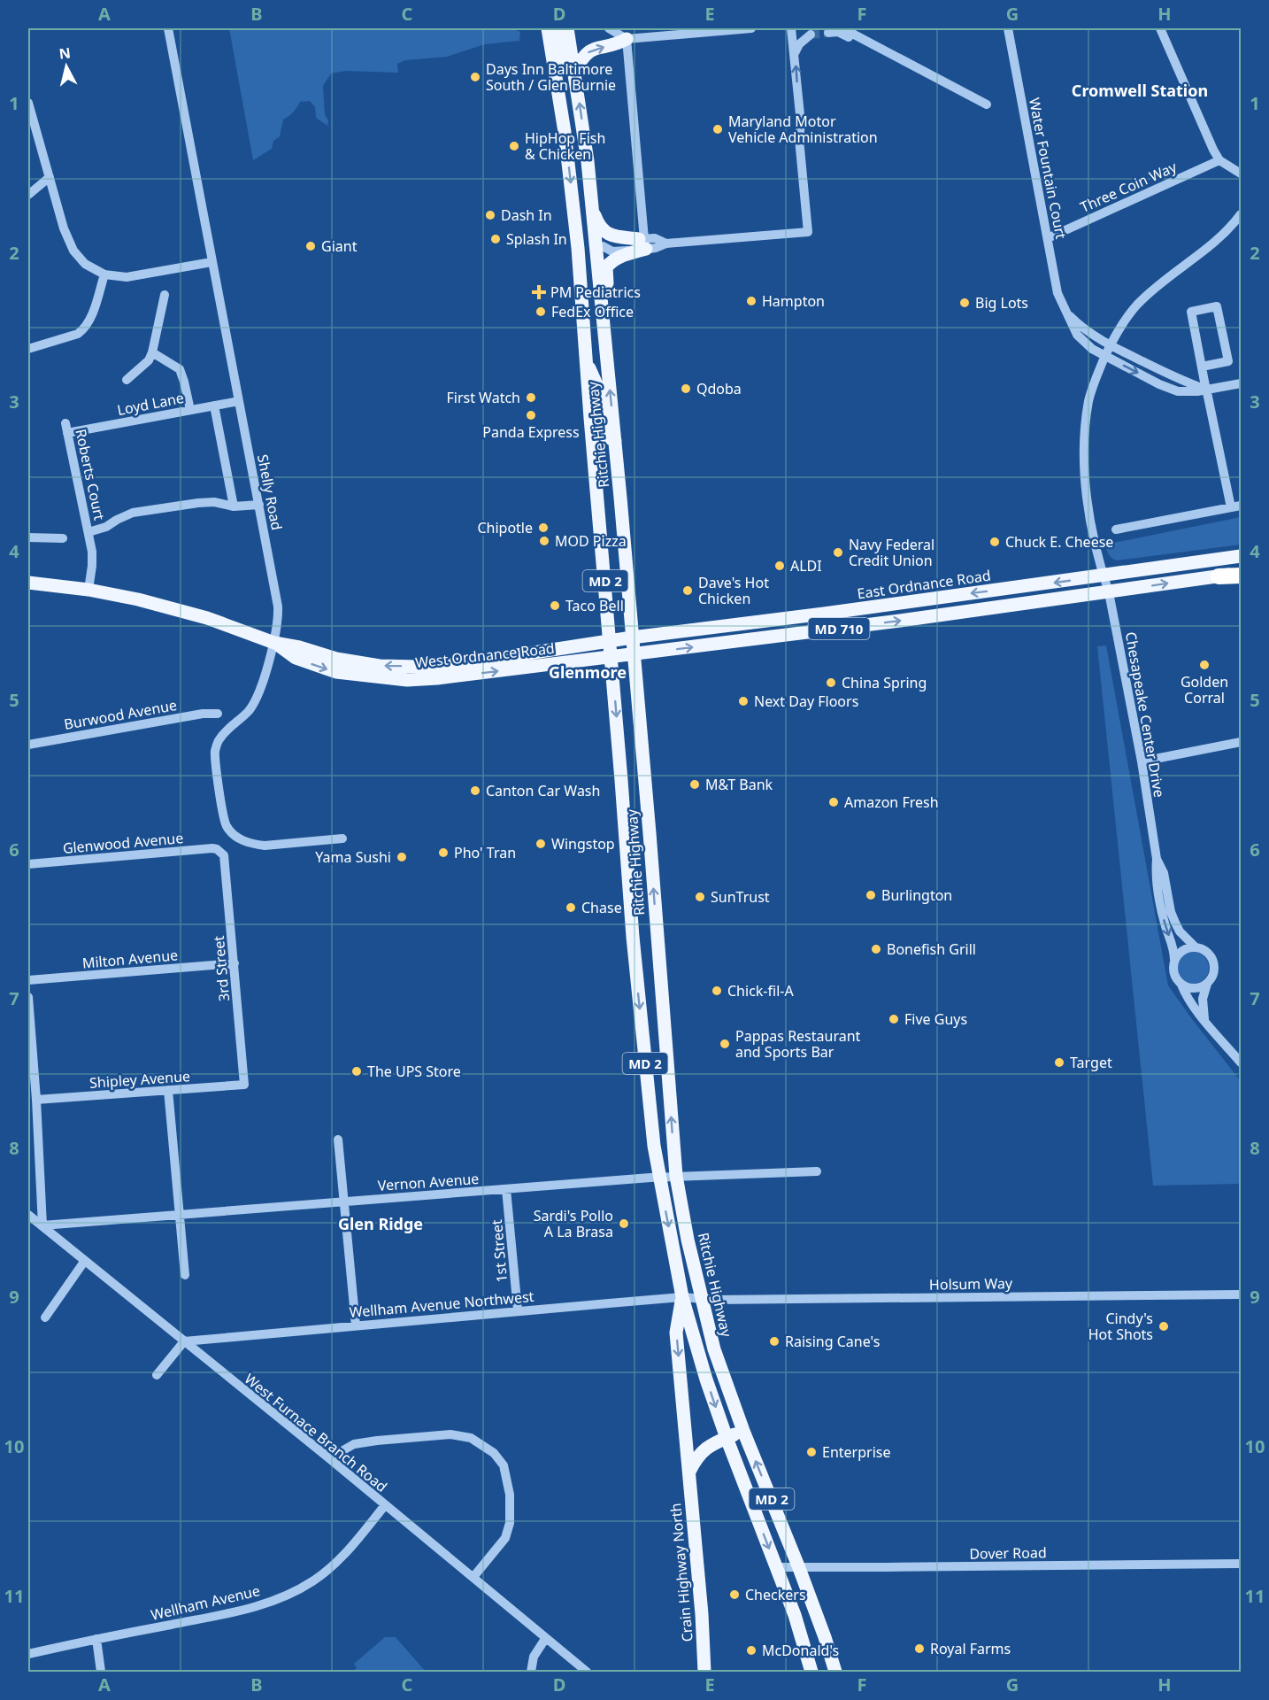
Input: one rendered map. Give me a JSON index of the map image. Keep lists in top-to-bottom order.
{
  "streets": {
    "main road": [
      "Ritchie Highway",
      "MD 2",
      "East Ordnance Road",
      "MD 710",
      "West Ordnance Road",
      "Crain Highway North"
    ],
    "street": [
      "Water Fountain Court",
      "Three Coin Way",
      "Loyd Lane",
      "Roberts Court",
      "Shelly Road",
      "Burwood Avenue",
      "Chesapeake Center Drive",
      "Glenwood Avenue",
      "Milton Avenue",
      "3rd Street",
      "Shipley Avenue",
      "Vernon Avenue",
      "1st Street",
      "Holsum Way",
      "Wellham Avenue Northwest",
      "West Furnace Branch Road",
      "Dover Road",
      "Wellham Avenue"
    ]
  },
  "crossings": [
    ["Water Fountain Court", "Three Coin Way"],
    ["Water Fountain Court", "Chesapeake Center Drive"],
    ["Loyd Lane", "Roberts Court"],
    ["Loyd Lane", "Shelly Road"],
    ["Ritchie Highway", "East Ordnance Road"],
    ["Ritchie Highway", "MD 710"],
    ["Ritchie Highway", "West Ordnance Road"],
    ["Ritchie Highway", "Vernon Avenue"],
    ["Ritchie Highway", "Holsum Way"],
    ["Ritchie Highway", "Wellham Avenue Northwest"],
    ["Ritchie Highway", "Dover Road"],
    ["Ritchie Highway", "Crain Highway North"],
    ["Roberts Court", "Shelly Road"],
    ["Roberts Court", "West Ordnance Road"],
    ["Shelly Road", "West Ordnance Road"],
    ["East Ordnance Road", "West Ordnance Road"],
    ["East Ordnance Road", "Chesapeake Center Drive"],
    ["MD 710", "West Ordnance Road"],
    ["MD 710", "Chesapeake Center Drive"],
    ["Glenwood Avenue", "3rd Street"],
    ["Milton Avenue", "3rd Street"],
    ["3rd Street", "Shipley Avenue"],
    ["Vernon Avenue", "1st Street"],
    ["Vernon Avenue", "West Furnace Branch Road"],
    ["1st Street", "Wellham Avenue Northwest"],
    ["Holsum Way", "Wellham Avenue Northwest"],
    ["Wellham Avenue Northwest", "West Furnace Branch Road"],
    ["Wellham Avenue Northwest", "Crain Highway North"],
    ["West Furnace Branch Road", "Wellham Avenue"]
  ],
  "one_way": ["Crain Highway North"],
  "districts": ["Cromwell Station", "Glenmore", "Glen Ridge"],
  "places": {
    "other": [
      "Days Inn Baltimore South / Glen Burnie",
      "Maryland Motor Vehicle Administration",
      "HipHop Fish & Chicken",
      "Dash In",
      "Splash In",
      "Giant",
      "Hampton",
      "Big Lots",
      "FedEx Office",
      "Qdoba",
      "First Watch",
      "Panda Express",
      "Chipotle",
      "MOD Pizza",
      "Chuck E. Cheese",
      "Navy Federal Credit Union",
      "ALDI",
      "Dave's Hot Chicken",
      "Taco Bell",
      "Golden Corral",
      "China Spring",
      "Next Day Floors",
      "M&T Bank",
      "Canton Car Wash",
      "Amazon Fresh",
      "Wingstop",
      "Pho' Tran",
      "Yama Sushi",
      "Burlington",
      "SunTrust",
      "Chase",
      "Bonefish Grill",
      "Chick-fil-A",
      "Five Guys",
      "Pappas Restaurant and Sports Bar",
      "Target",
      "The UPS Store",
      "Sardi's Pollo A La Brasa",
      "Cindy's Hot Shots",
      "Raising Cane's",
      "Enterprise",
      "Checkers",
      "Royal Farms",
      "McDonald's"
    ],
    "health": ["PM Pediatrics"]
  },
  "north": "top",
  "grid": {
    "columns": [
      "A",
      "B",
      "C",
      "D",
      "E",
      "F",
      "G",
      "H"
    ],
    "rows": [
      "1",
      "2",
      "3",
      "4",
      "5",
      "6",
      "7",
      "8",
      "9",
      "10",
      "11"
    ]
  }
}
